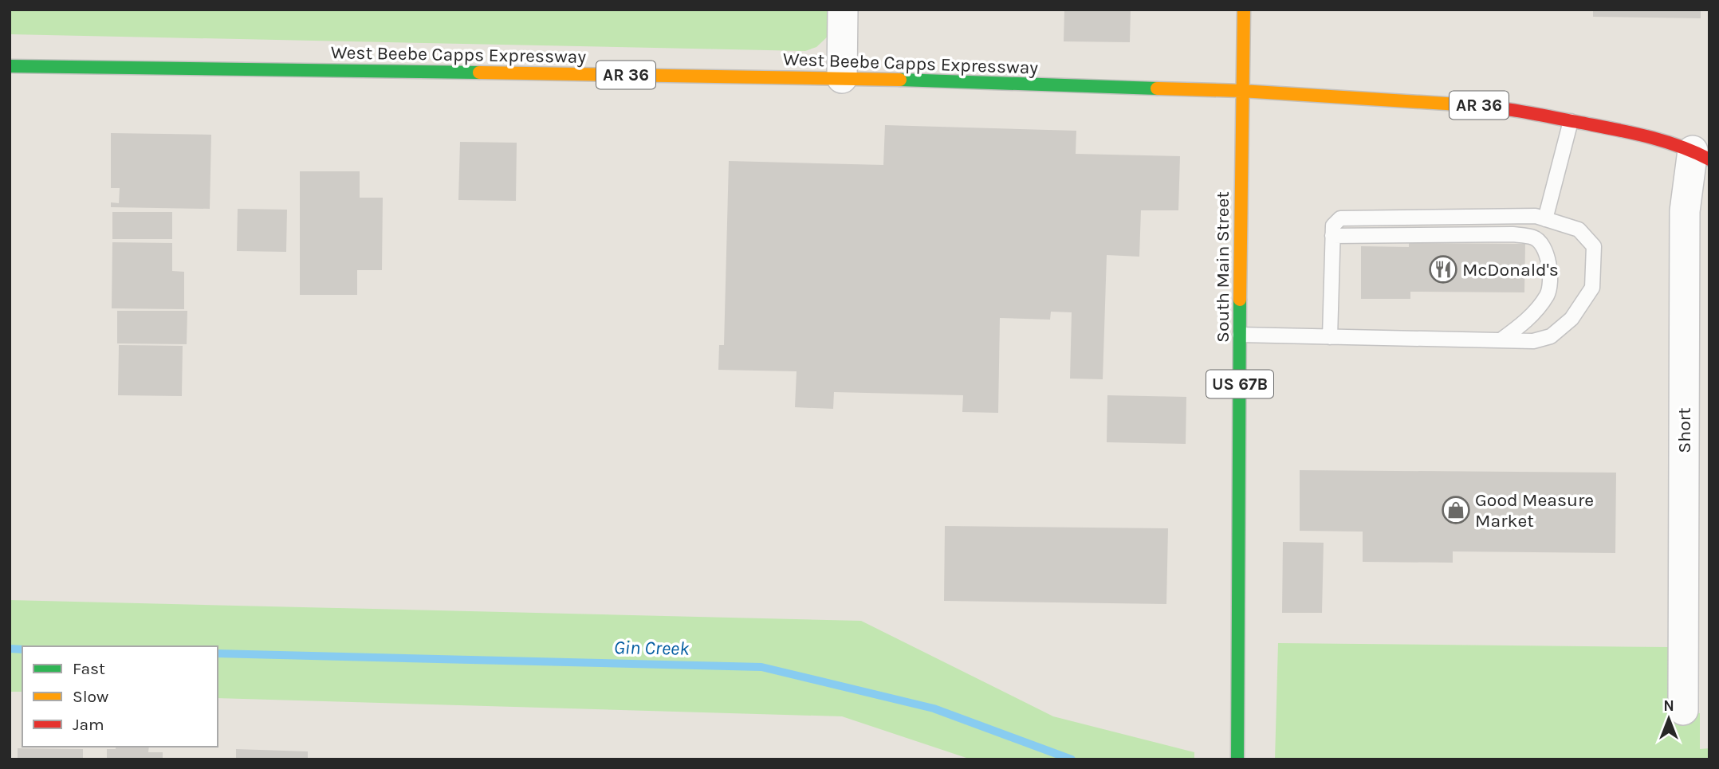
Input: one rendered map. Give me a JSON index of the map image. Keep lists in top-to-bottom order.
{
  "streets": {
    "main road": [
      "West Beebe Capps Expressway",
      "AR 36",
      "South Main Street",
      "US 67B"
    ],
    "street": ["Short"]
  },
  "crossings": [
    ["West Beebe Capps Expressway", "AR 36"],
    ["West Beebe Capps Expressway", "South Main Street"],
    ["AR 36", "South Main Street"],
    ["AR 36", "Short"]
  ],
  "water": ["Gin Creek"],
  "places": {
    "restaurant": ["McDonald's"],
    "shop": ["Good Measure Market"]
  },
  "legend": ["Fast", "Slow", "Jam"],
  "north": "top"
}
